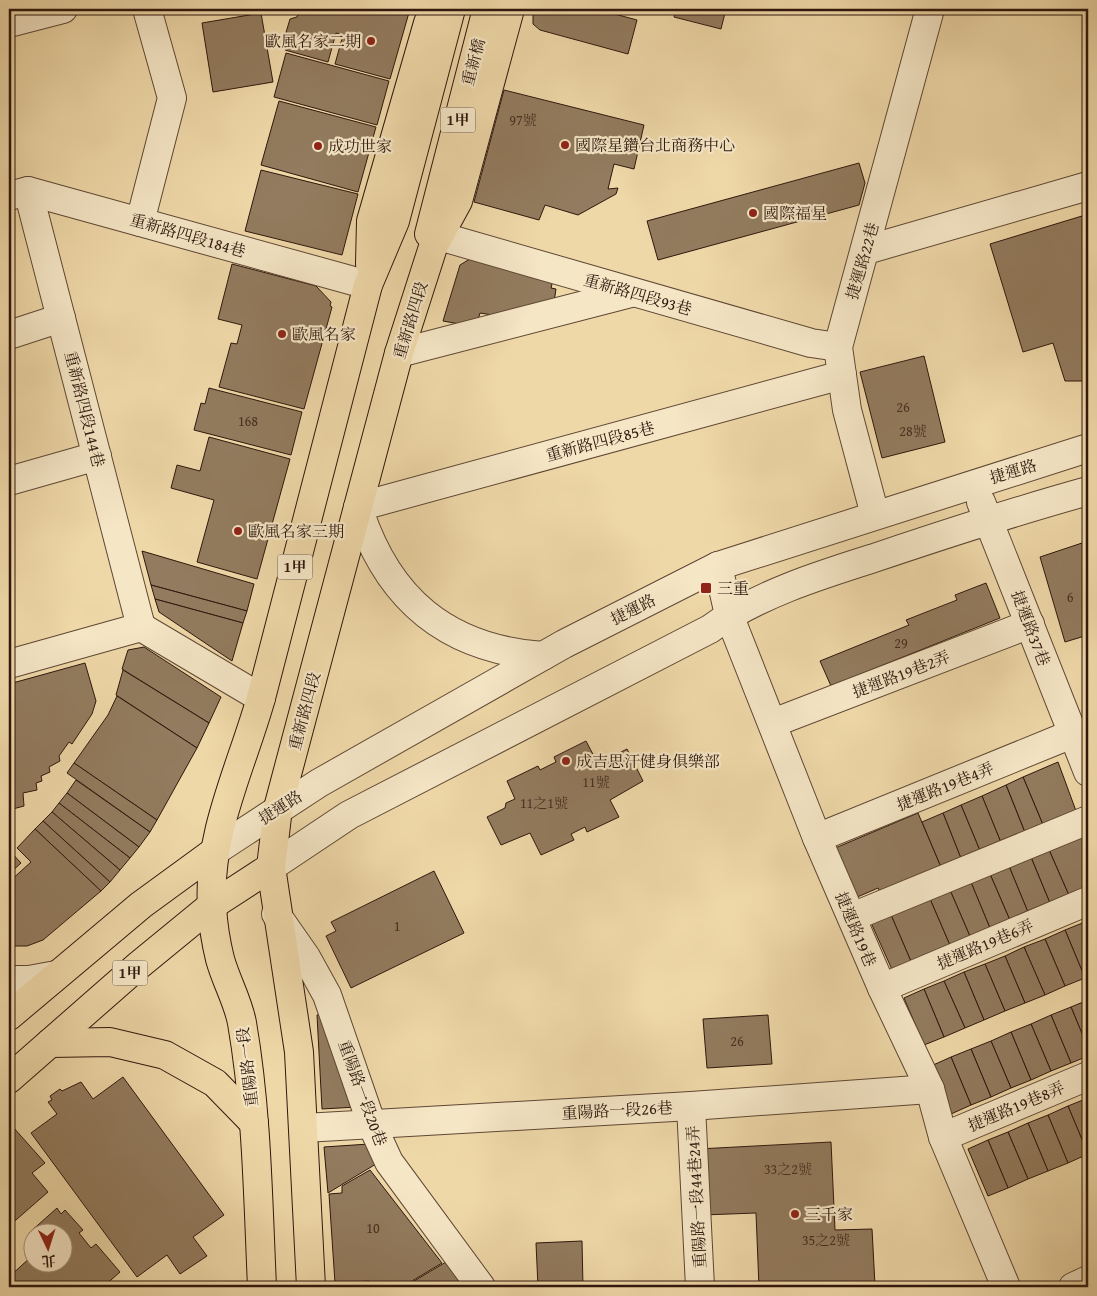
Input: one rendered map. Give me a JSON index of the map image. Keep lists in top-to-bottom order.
{
  "streets": {
    "main road": [
      "重新橋",
      "1甲",
      "重新路四段",
      "重陽路一段"
    ],
    "street": [
      "重新路四段184巷",
      "捷運路22巷",
      "重新路四段93巷",
      "重新路四段144巷",
      "重新路四段85巷",
      "捷運路",
      "捷運路37巷",
      "捷運路19巷2弄",
      "捷運路19巷4弄",
      "捷運路19巷",
      "捷運路19巷6弄",
      "重陽路一段20巷",
      "捷運路19巷8弄",
      "重陽路一段26巷",
      "重陽路一段44巷24弄"
    ]
  },
  "crossings": [
    ["重新橋", "重新路四段93巷"],
    ["重新橋", "重新路四段"],
    ["1甲", "重新路四段184巷"],
    ["1甲", "重新路四段"],
    ["1甲", "捷運路"],
    ["1甲", "重陽路一段"],
    ["重新路四段184巷", "重新路四段144巷"],
    ["捷運路22巷", "重新路四段93巷"],
    ["捷運路22巷", "重新路四段85巷"],
    ["捷運路22巷", "捷運路"],
    ["重新路四段93巷", "重新路四段"],
    ["重新路四段", "重新路四段85巷"],
    ["重新路四段", "捷運路"],
    ["捷運路", "捷運路37巷"],
    ["捷運路", "捷運路19巷"],
    ["捷運路", "重陽路一段"],
    ["捷運路37巷", "捷運路19巷2弄"],
    ["捷運路37巷", "捷運路19巷4弄"],
    ["捷運路19巷2弄", "捷運路19巷"],
    ["捷運路19巷4弄", "捷運路19巷"],
    ["捷運路19巷", "捷運路19巷6弄"],
    ["捷運路19巷", "捷運路19巷8弄"],
    ["捷運路19巷", "重陽路一段26巷"],
    ["重陽路一段20巷", "重陽路一段26巷"],
    ["重陽路一段26巷", "重陽路一段44巷24弄"]
  ],
  "places": {
    "other": [
      "歐風名家二期",
      "國際星鑽台北商務中心",
      "成功世家",
      "國際福星",
      "歐風名家",
      "歐風名家三期",
      "成吉思汗健身俱樂部",
      "三千家"
    ],
    "transit": ["三重"]
  },
  "house_numbers": [
    "97號",
    "26",
    "168",
    "28號",
    "6",
    "29",
    "11號",
    "11之1號",
    "1",
    "26",
    "33之2號",
    "10",
    "35之2號"
  ],
  "north": "bottom"
}
